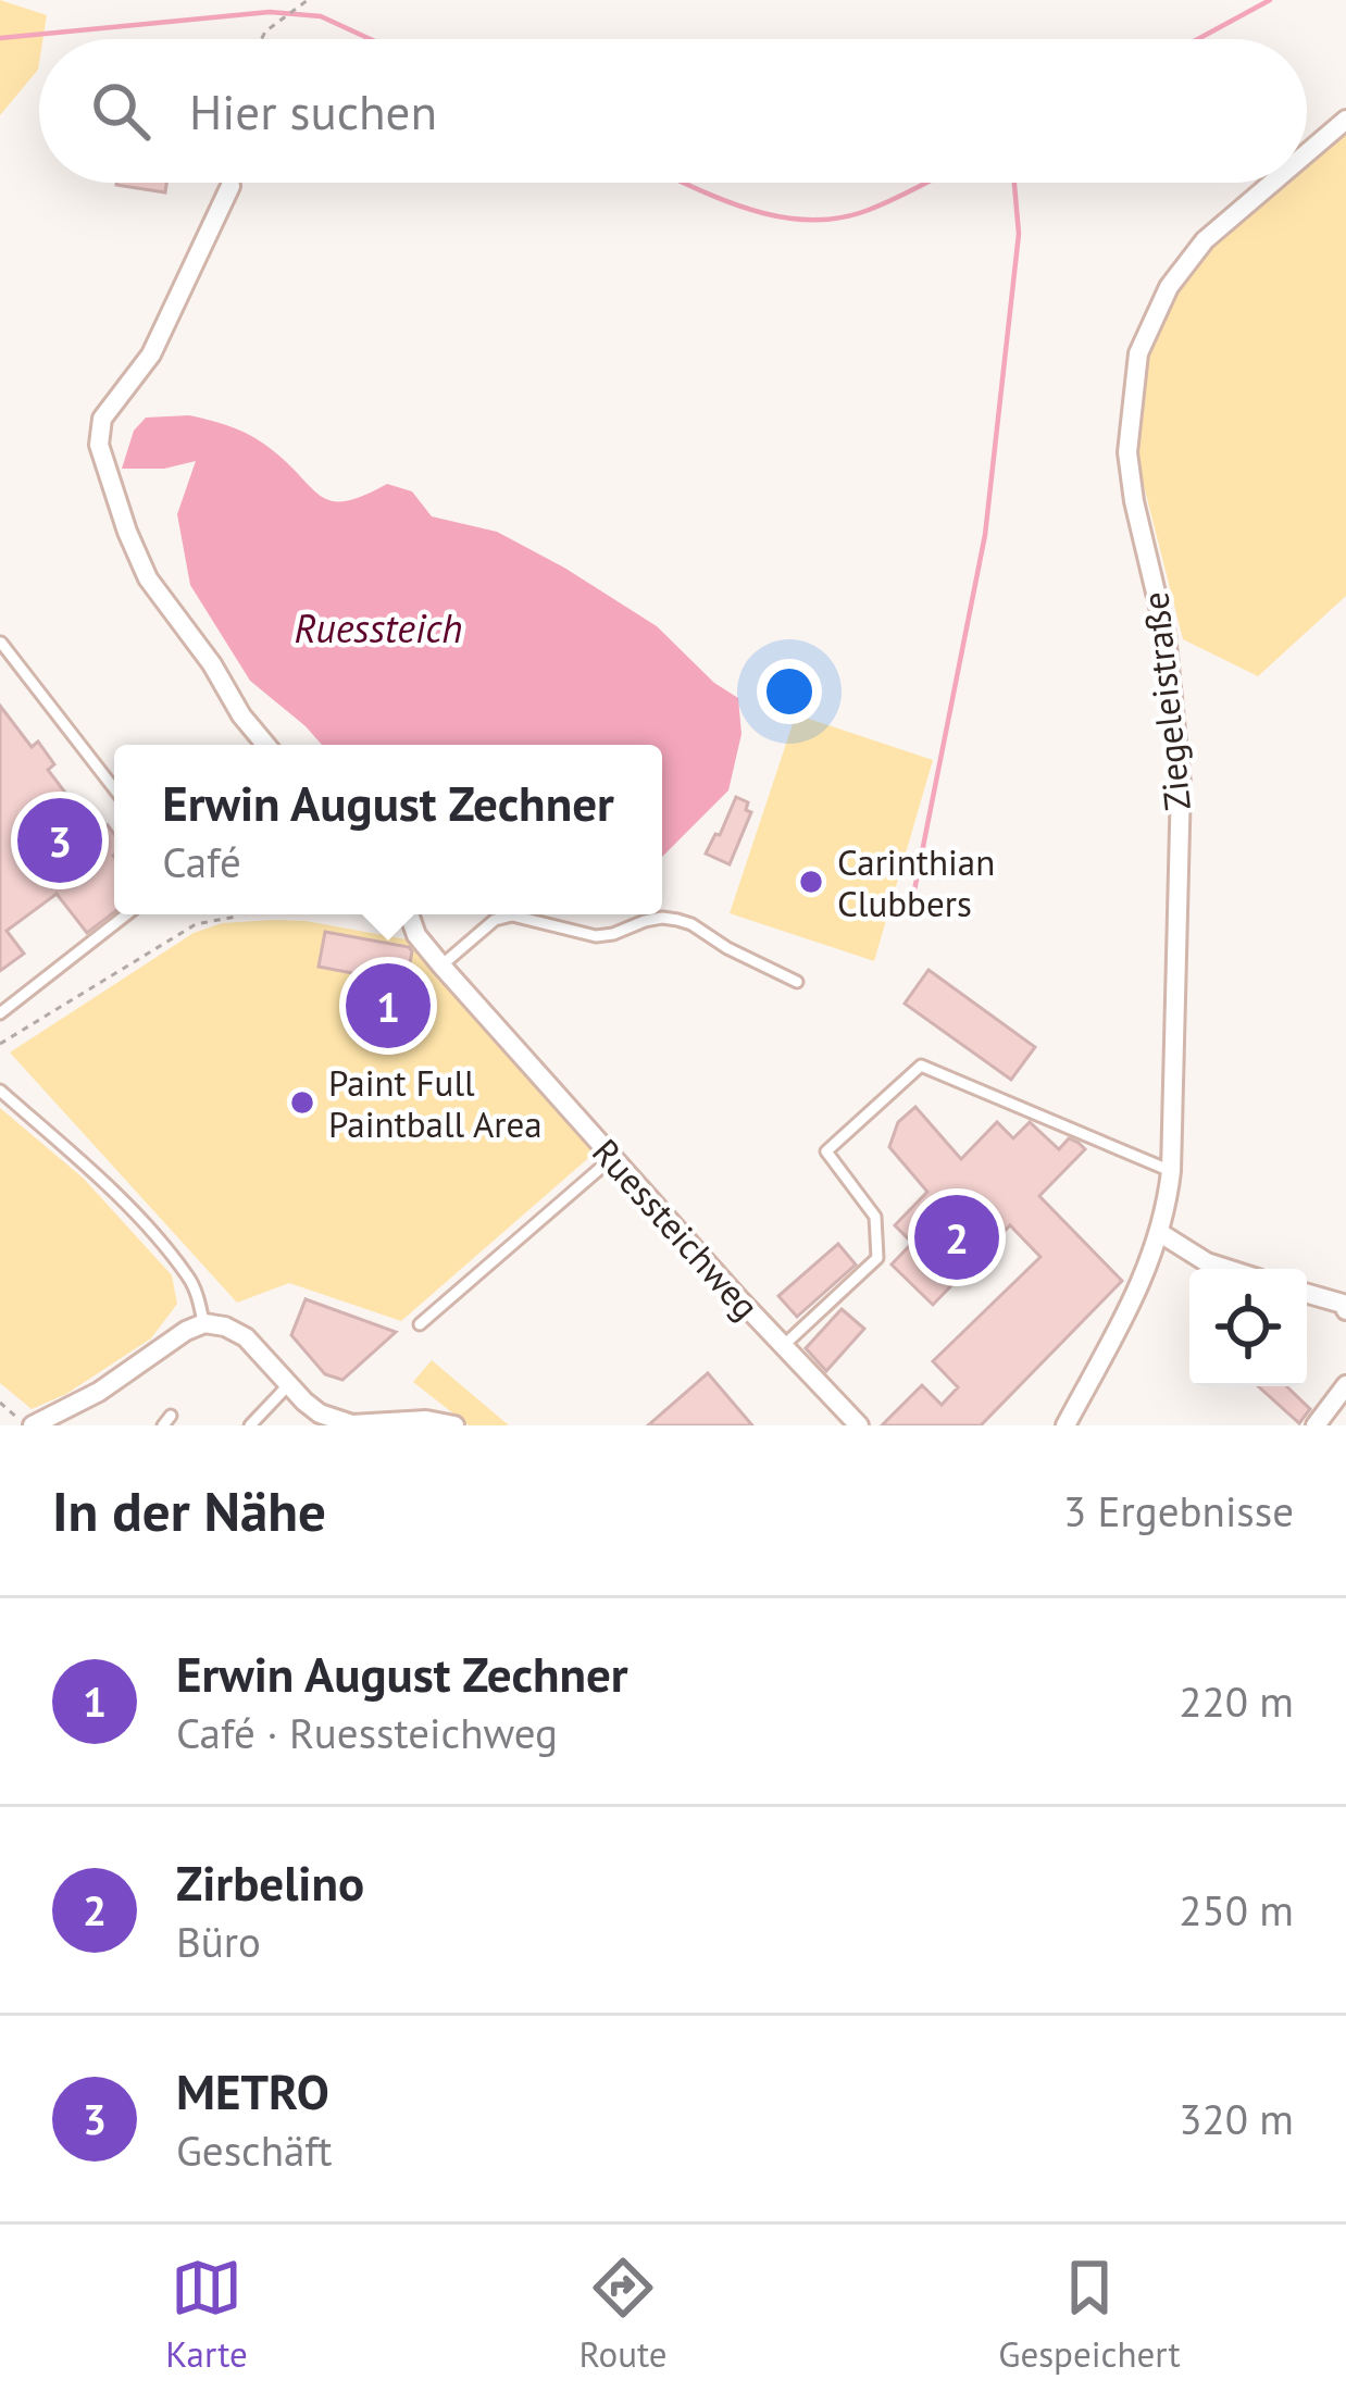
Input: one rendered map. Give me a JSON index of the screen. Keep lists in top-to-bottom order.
{
  "streets": {
    "street": ["Ziegeleistraße", "Ruessteichweg"]
  },
  "water": ["Ruessteich"],
  "places": ["Carinthian Clubbers", "Paint Full Paintball Area"],
  "page": {
    "search": "Hier suchen",
    "popup": ["Erwin August Zechner", "Café"],
    "pins": ["3", "1", "2"],
    "heading": ["In der Nähe", "3 Ergebnisse"],
    "list": [
      {
        "mark": "1",
        "name": "Erwin August Zechner",
        "note": "Café · Ruessteichweg",
        "value": "220 m"
      },
      {
        "mark": "2",
        "name": "Zirbelino",
        "note": "Büro",
        "value": "250 m"
      },
      {
        "mark": "3",
        "name": "METRO",
        "note": "Geschäft",
        "value": "320 m"
      }
    ],
    "nav": ["Karte", "Route", "Gespeichert"]
  }
}
